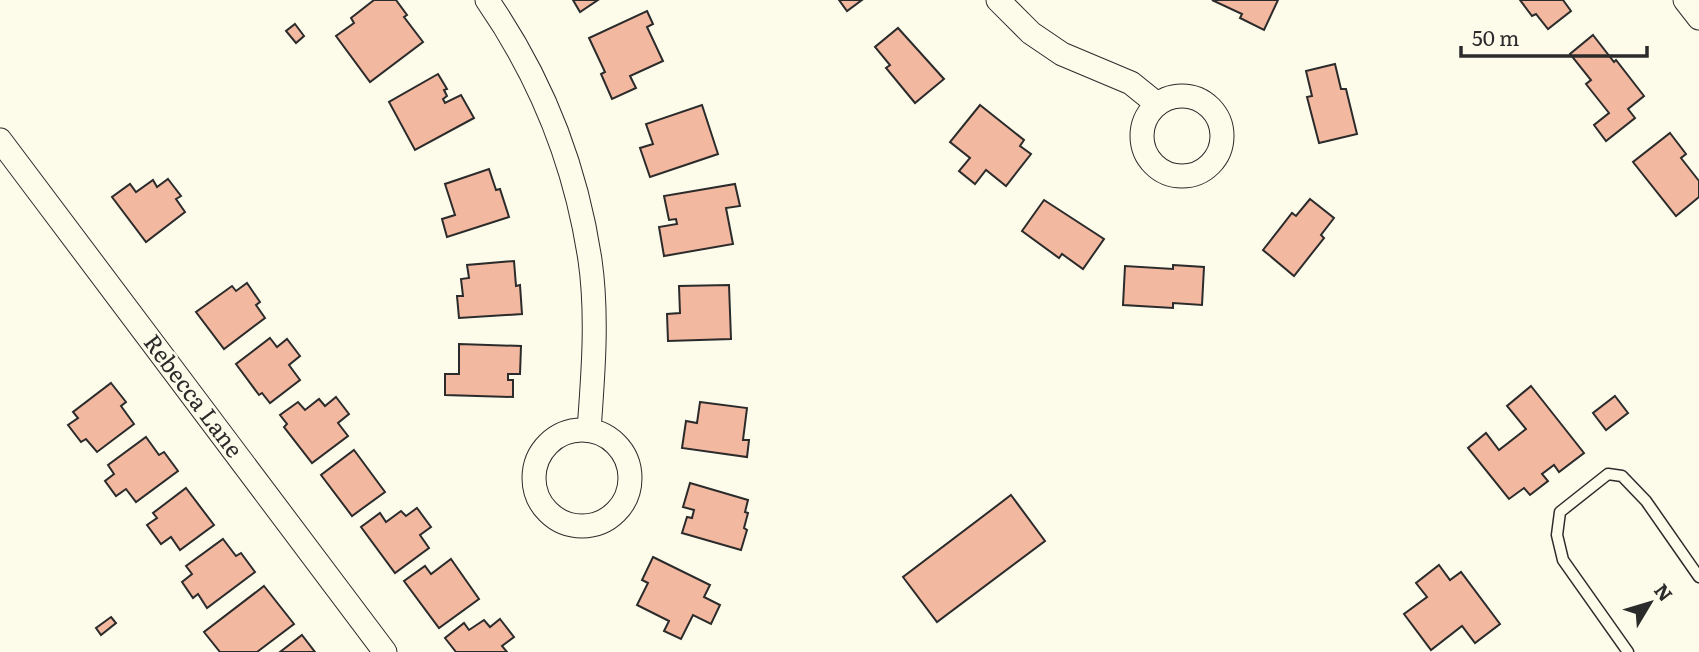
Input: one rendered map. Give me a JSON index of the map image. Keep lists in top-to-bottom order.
{
  "streets": {
    "street": ["Rebecca Lane"]
  },
  "scale_bar": "50 m",
  "north": "top right"
}
